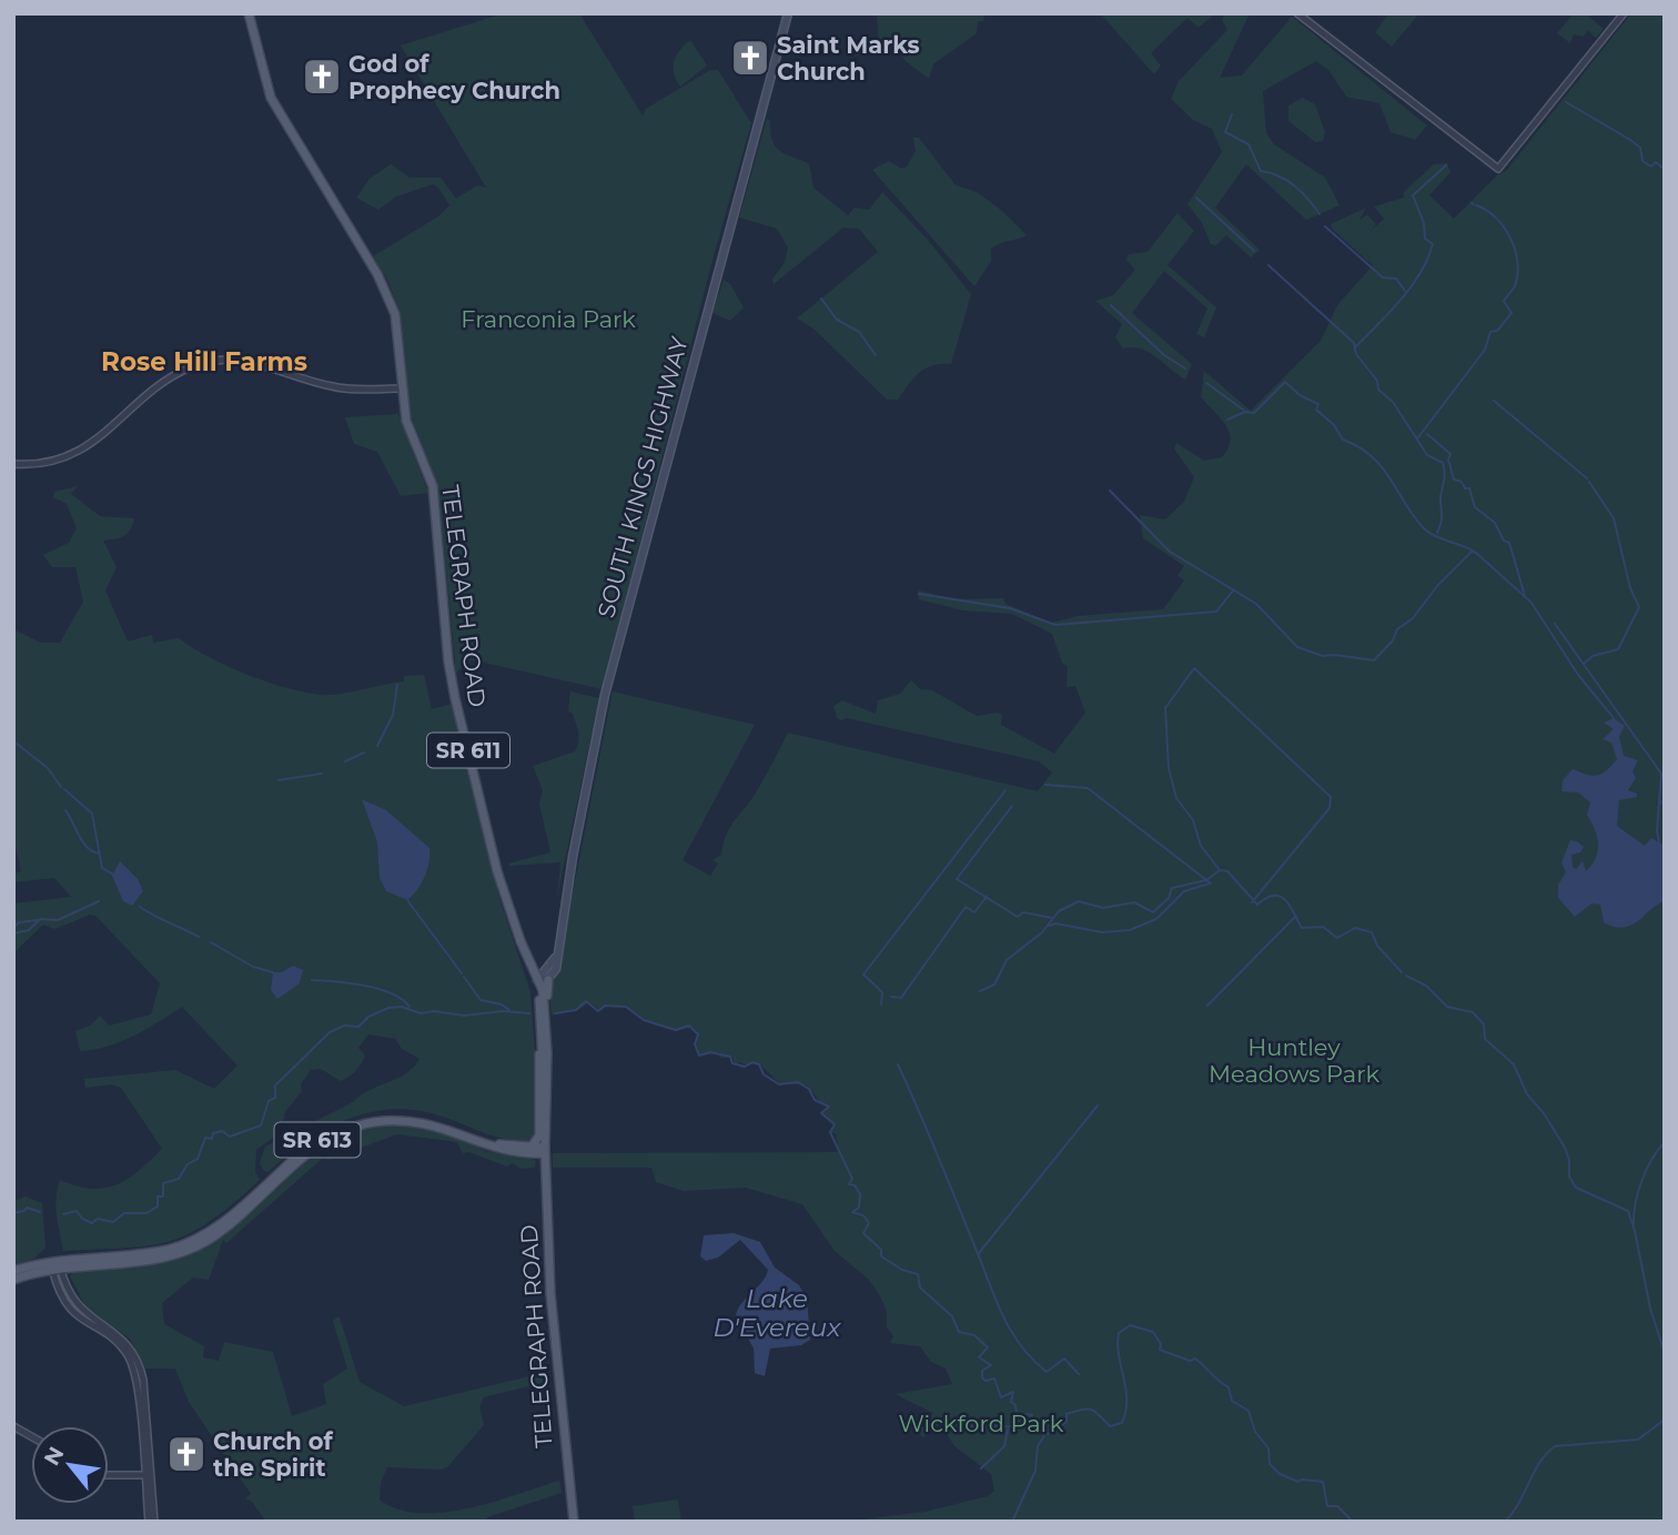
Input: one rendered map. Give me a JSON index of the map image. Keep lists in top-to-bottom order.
{
  "streets": {
    "main road": [
      "SOUTH KINGS HIGHWAY",
      "TELEGRAPH ROAD",
      "SR 611",
      "SR 613"
    ]
  },
  "crossings": [
    ["SOUTH KINGS HIGHWAY", "TELEGRAPH ROAD"],
    ["TELEGRAPH ROAD", "SR 613"]
  ],
  "districts": ["Rose Hill Farms"],
  "water": ["Lake D'Evereux"],
  "parks": ["Franconia Park", "Huntley Meadows Park", "Wickford Park"],
  "places": {
    "church": ["Saint Marks Church", "God of Prophecy Church", "Church of the Spirit"]
  },
  "north": "top left"
}
